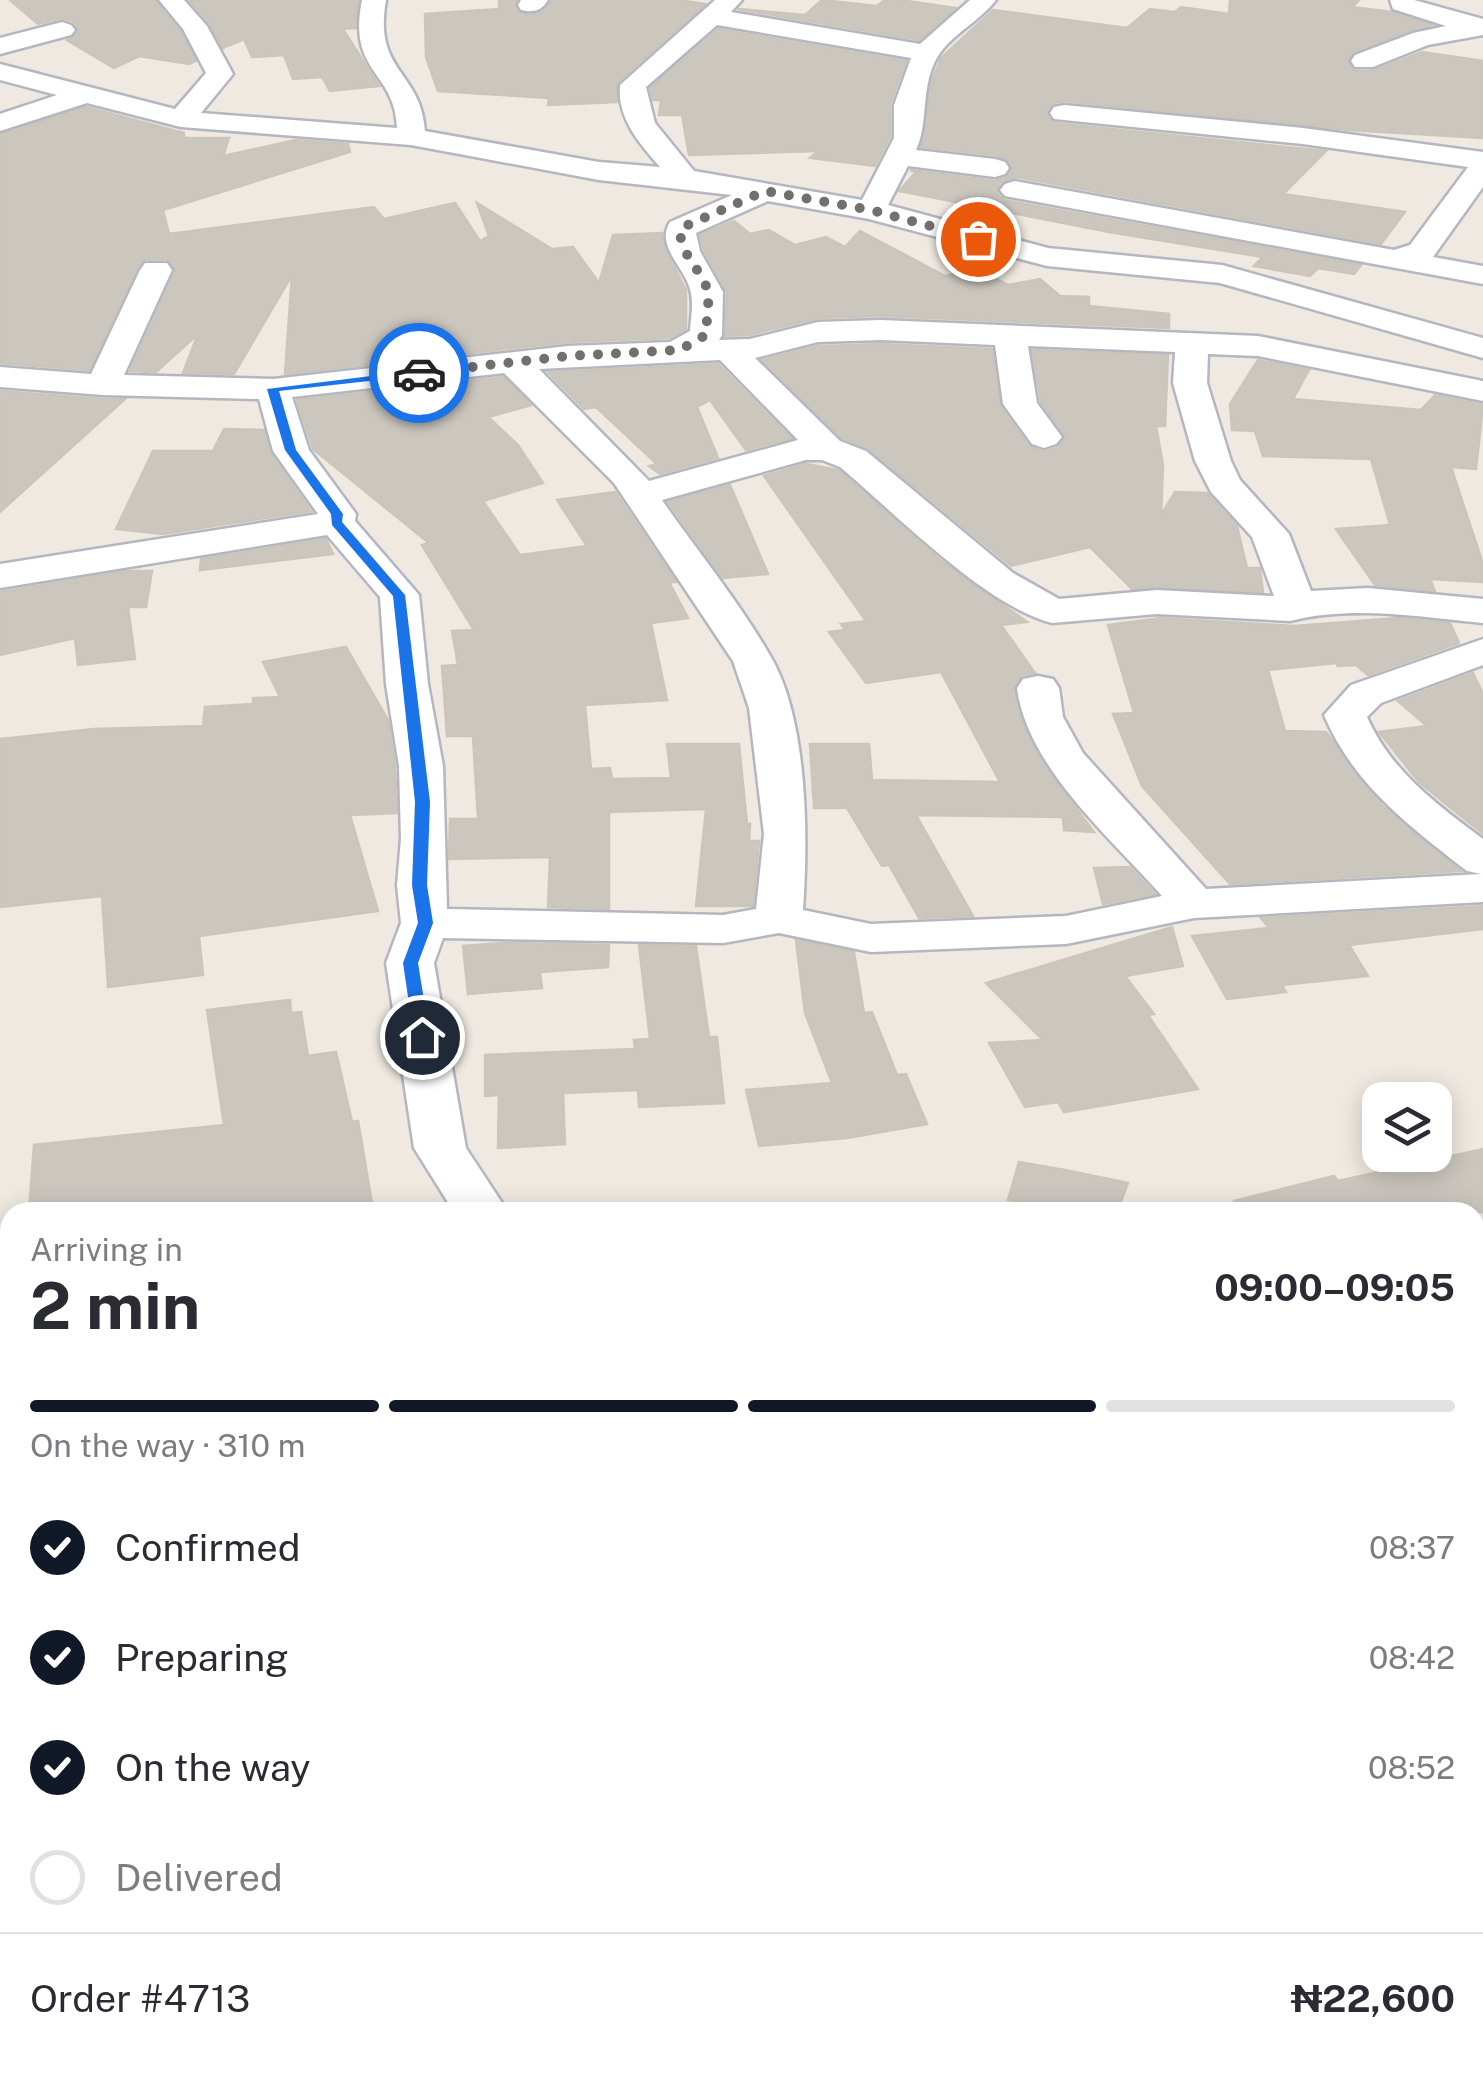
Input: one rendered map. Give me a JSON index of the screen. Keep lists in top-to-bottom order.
{
  "page": {
    "heading": ["2 min", "Arriving in", "09:00–09:05"],
    "panel": ["Order #4713", "₦22,600"],
    "bar": "On the way · 310 m",
    "list": [
      ["Confirmed", "08:37"],
      ["Preparing", "08:42"],
      ["On the way", "08:52"],
      "Delivered"
    ]
  }
}
